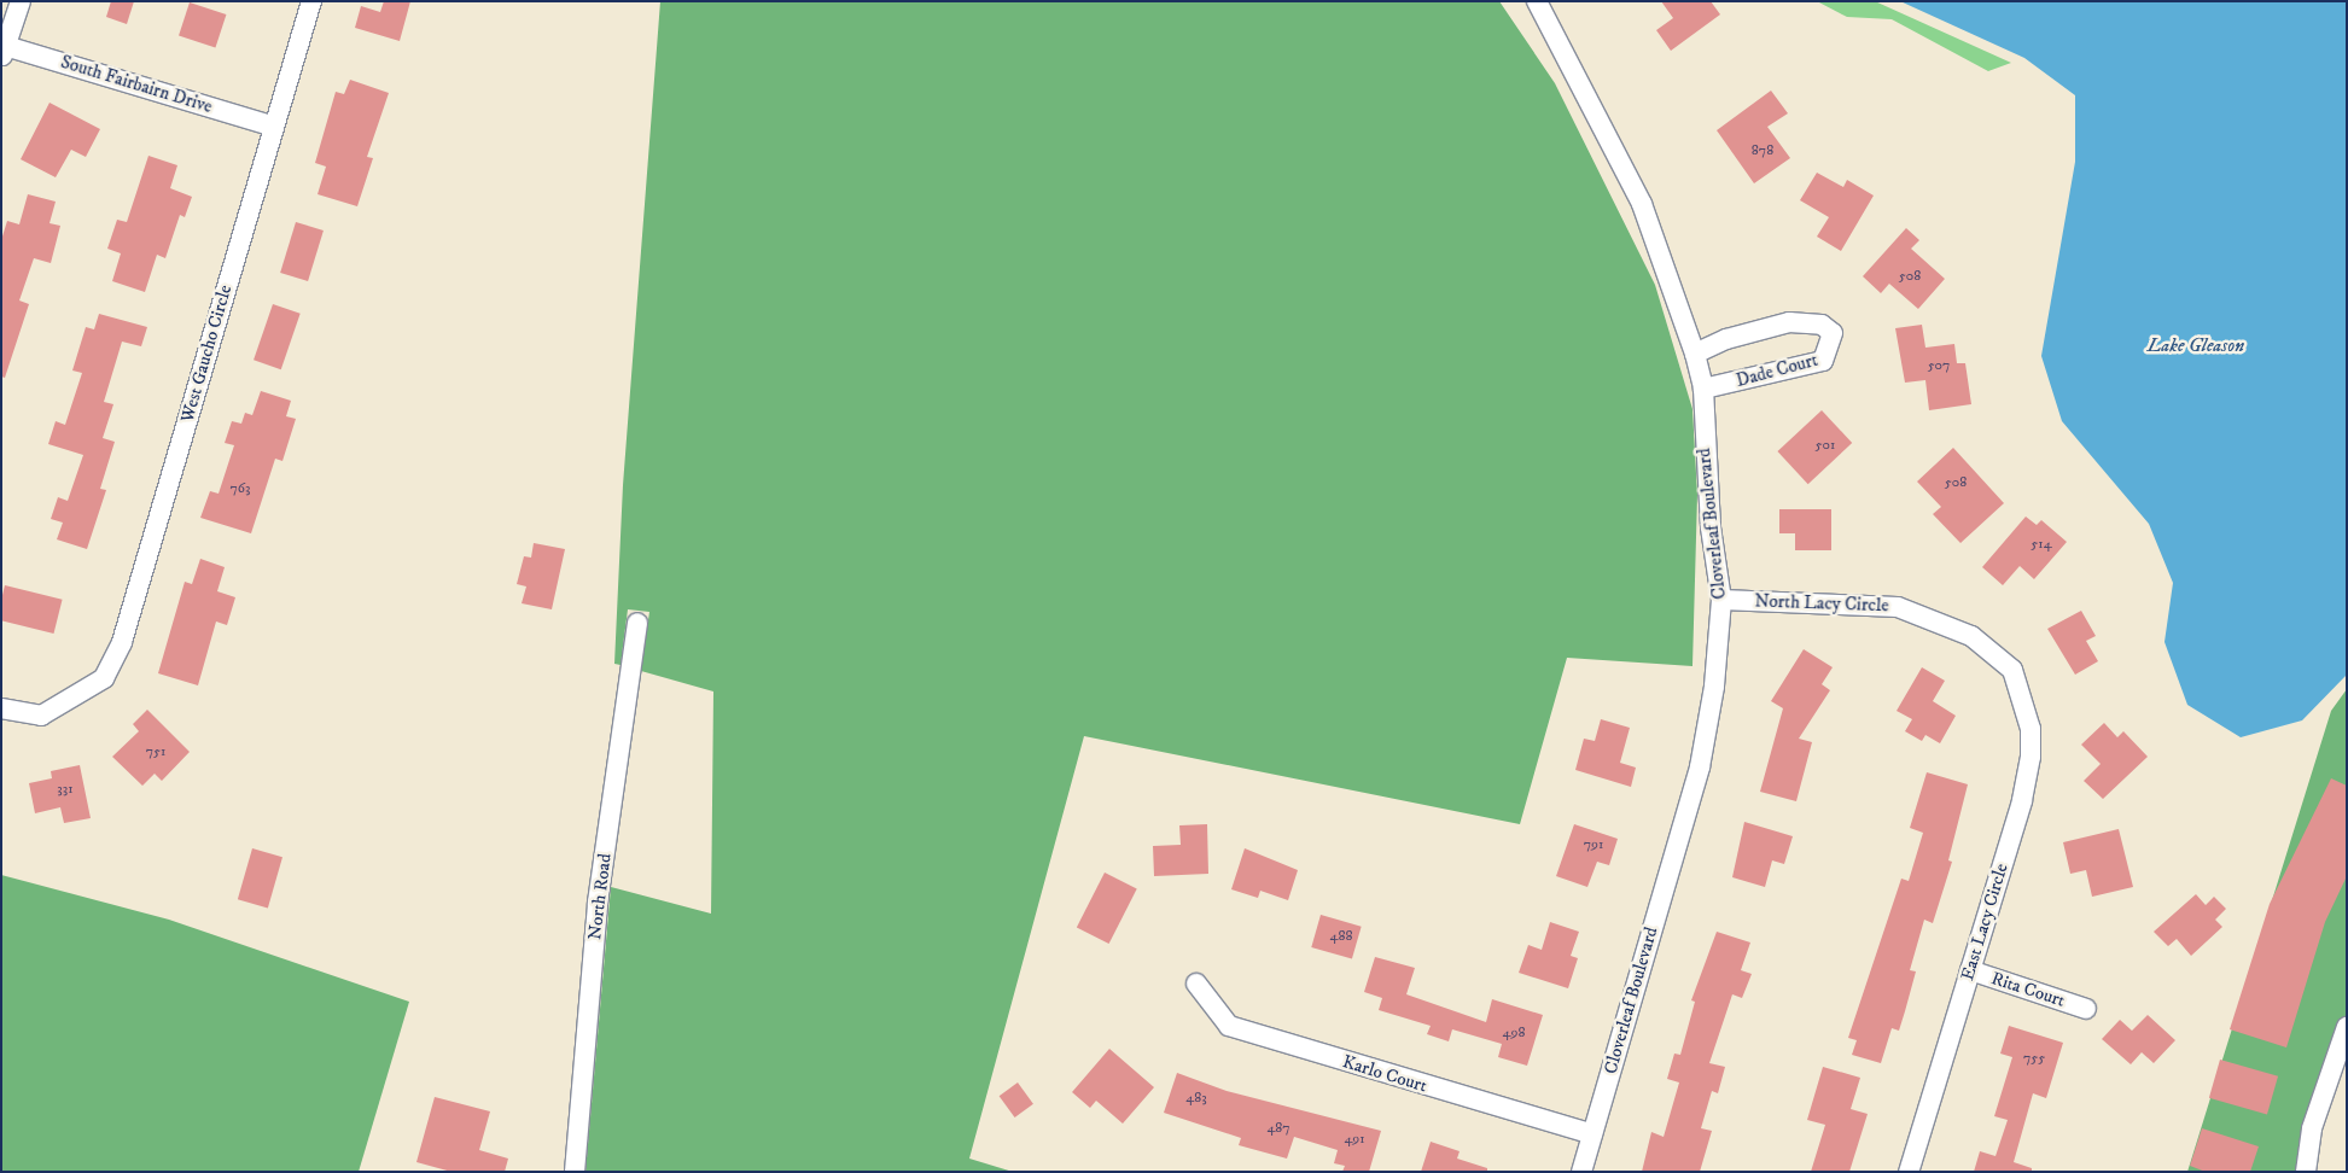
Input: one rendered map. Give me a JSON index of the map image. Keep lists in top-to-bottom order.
{
  "streets": {
    "street": [
      "South Fairbairn Drive",
      "West Gaucho Circle",
      "Dade Court",
      "Cloverleaf Boulevard",
      "North Lacy Circle",
      "North Road",
      "East Lacy Circle",
      "Rita Court",
      "Karlo Court"
    ]
  },
  "crossings": [
    ["South Fairbairn Drive", "West Gaucho Circle"],
    ["Dade Court", "Cloverleaf Boulevard"],
    ["Cloverleaf Boulevard", "North Lacy Circle"],
    ["Cloverleaf Boulevard", "Karlo Court"],
    ["North Lacy Circle", "East Lacy Circle"],
    ["East Lacy Circle", "Rita Court"]
  ],
  "water": ["Lake Gleason"],
  "house_numbers": [
    "878",
    "508",
    "507",
    "501",
    "508",
    "763",
    "514",
    "751",
    "331",
    "791",
    "488",
    "498",
    "755",
    "483",
    "487",
    "491"
  ]
}
